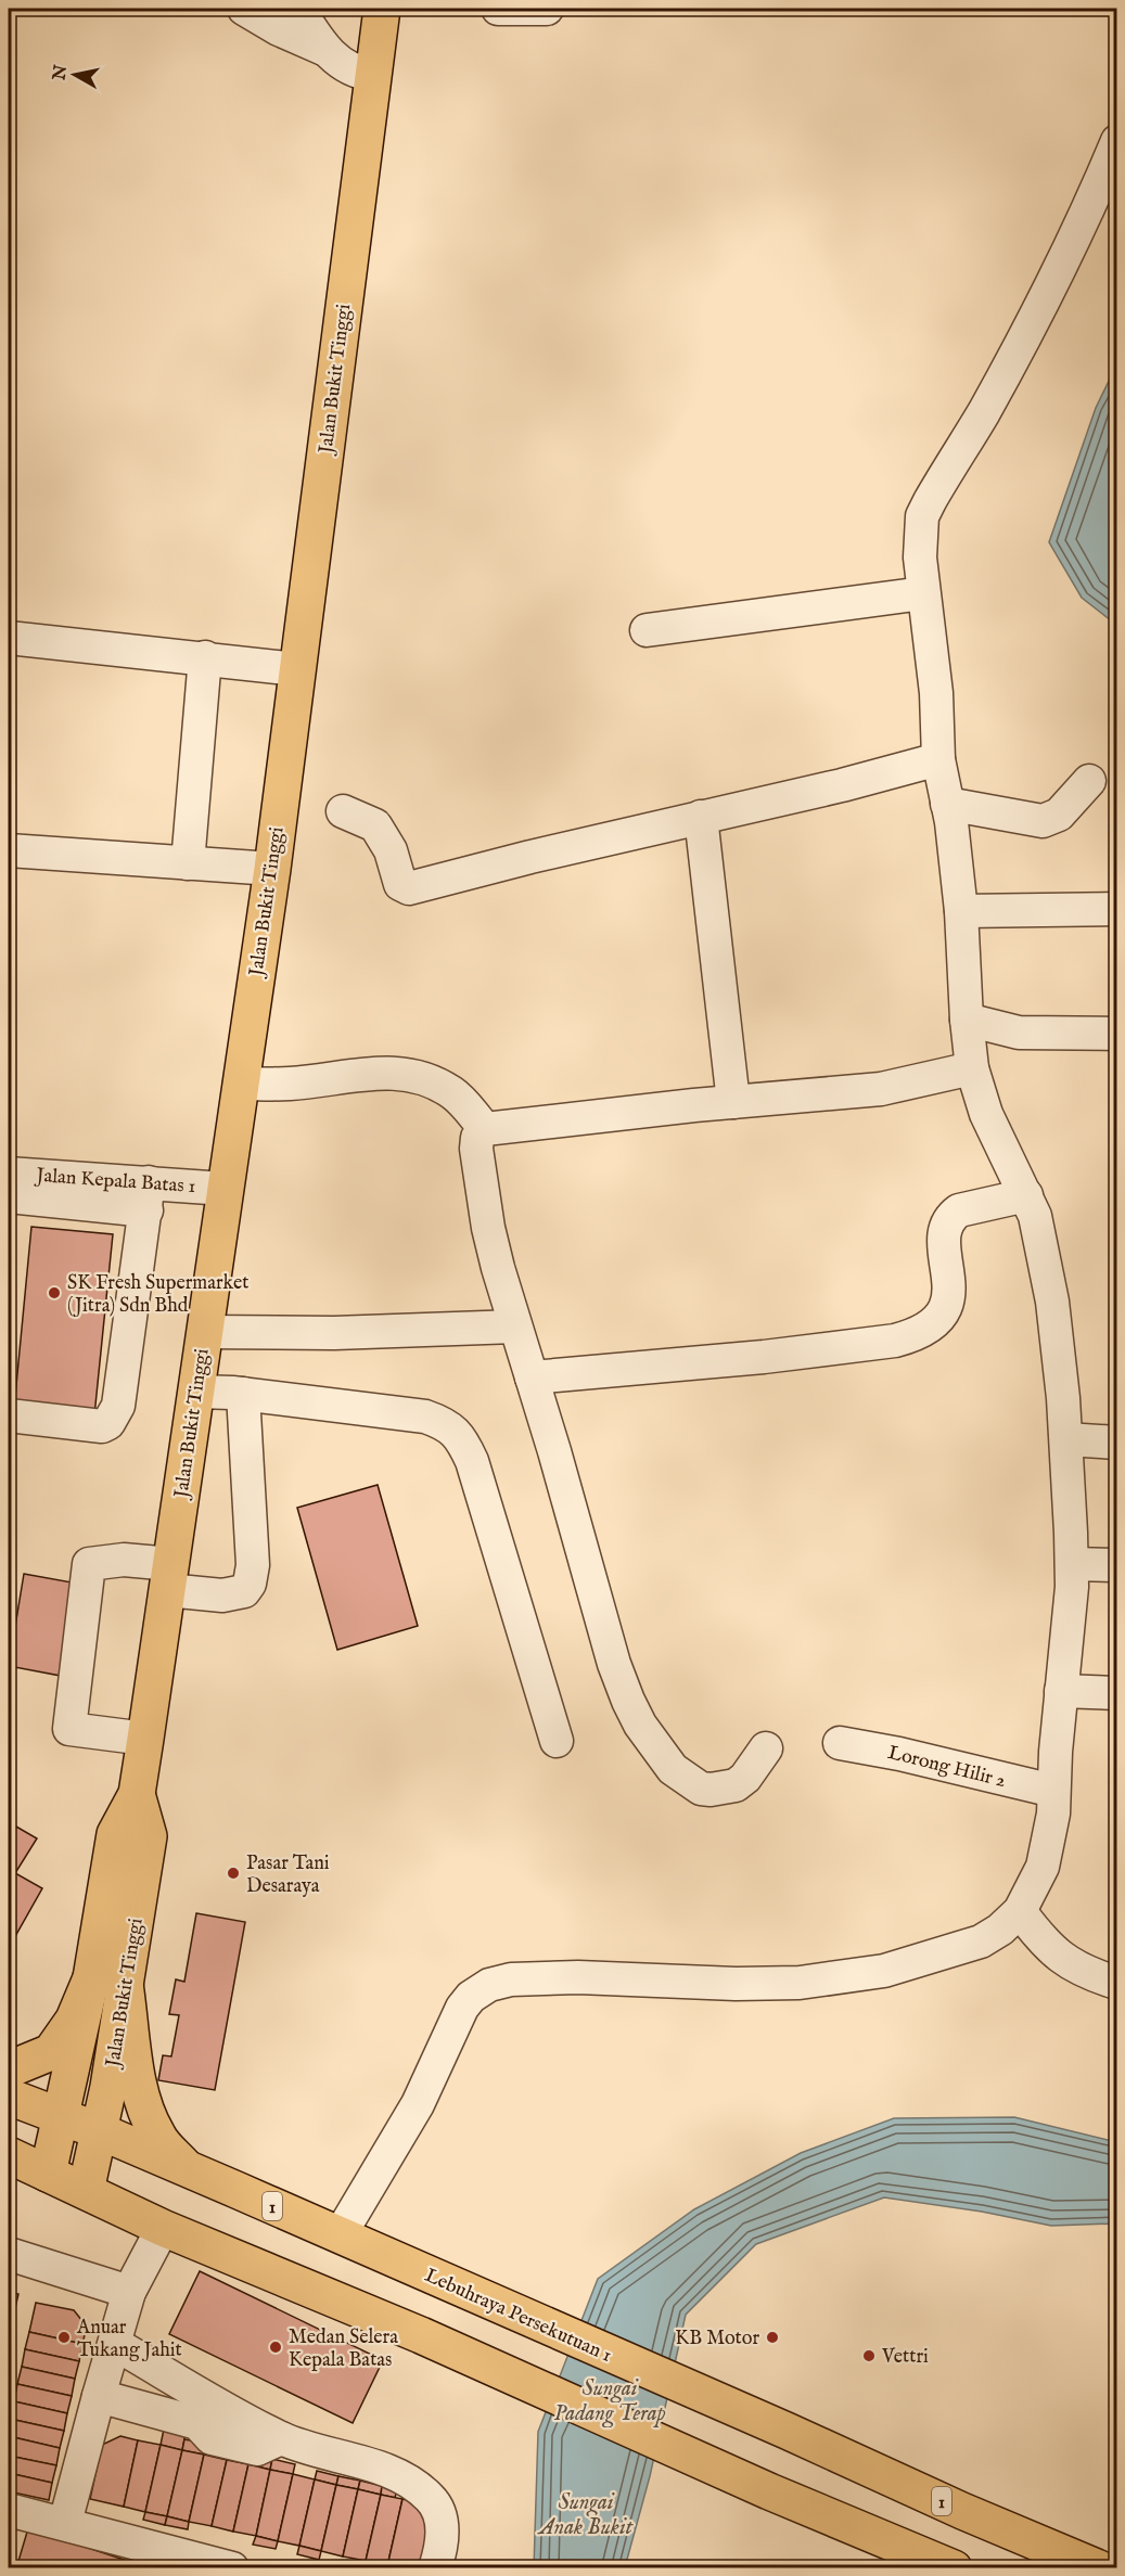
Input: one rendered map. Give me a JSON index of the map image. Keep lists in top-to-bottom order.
{
  "streets": {
    "main road": ["Jalan Bukit Tinggi", "1", "Lebuhraya Persekutuan 1"],
    "street": ["Jalan Kepala Batas 1", "Lorong Hilir 2"]
  },
  "crossings": [
    ["Jalan Bukit Tinggi", "Jalan Kepala Batas 1"],
    ["Jalan Bukit Tinggi", "Lebuhraya Persekutuan 1"]
  ],
  "water": ["Sungai Padang Terap", "Sungai Anak Bukit"],
  "places": [
    "SK Fresh Supermarket (Jitra) Sdn Bhd",
    "Pasar Tani Desaraya",
    "Anuar Tukang Jahit",
    "KB Motor",
    "Medan Selera Kepala Batas",
    "Vettri"
  ],
  "north": "left"
}
